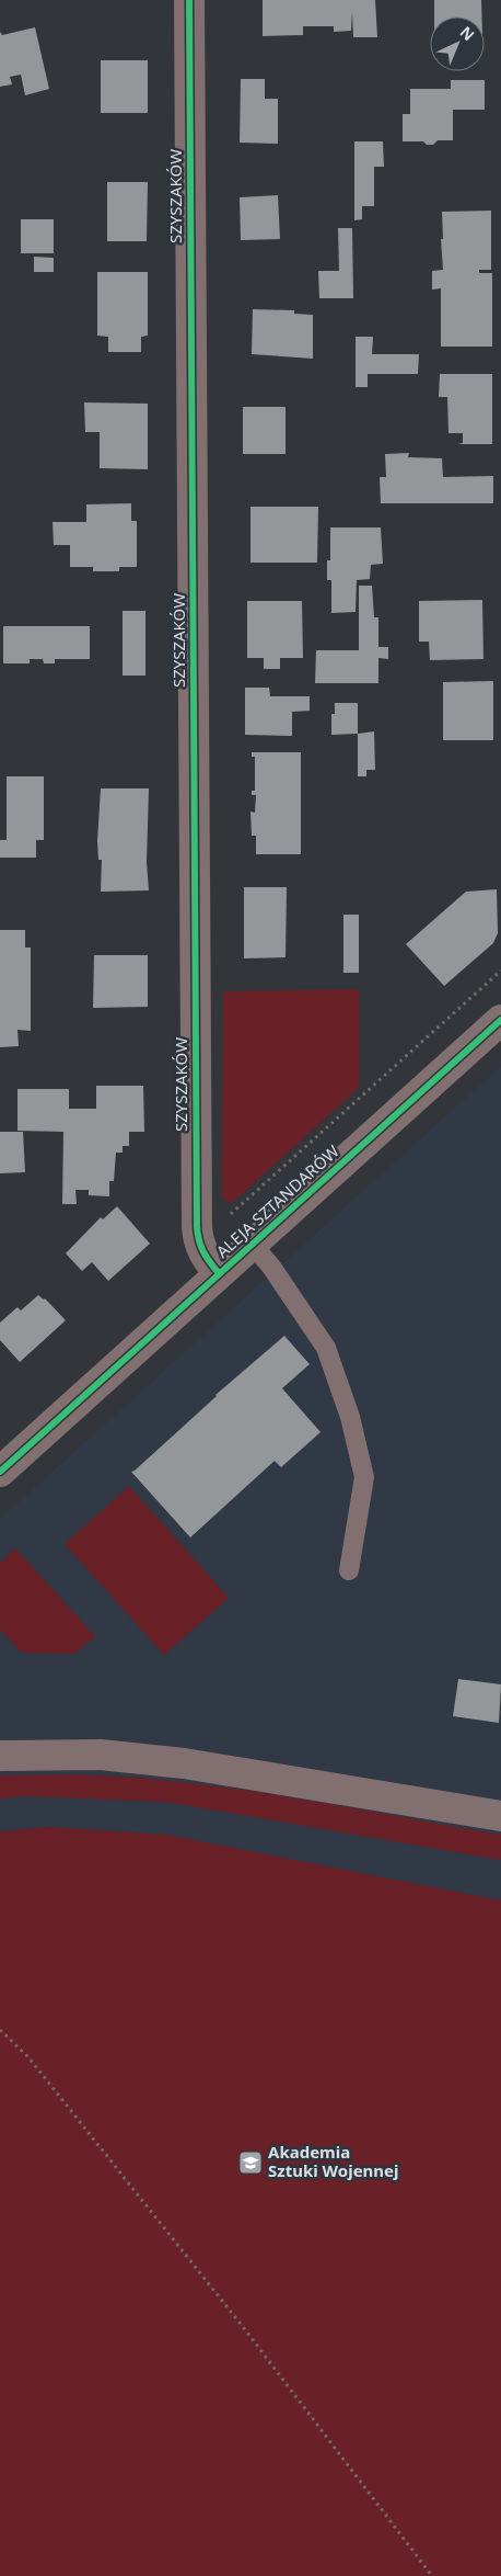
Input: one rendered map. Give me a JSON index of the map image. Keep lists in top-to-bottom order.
{
  "streets": {
    "street": ["SZYSZAKÓW", "ALEJA SZTANDARÓW"]
  },
  "crossings": [
    ["SZYSZAKÓW", "ALEJA SZTANDARÓW"]
  ],
  "places": {
    "school or university": ["Akademia Sztuki Wojennej"]
  },
  "north": "top right"
}
